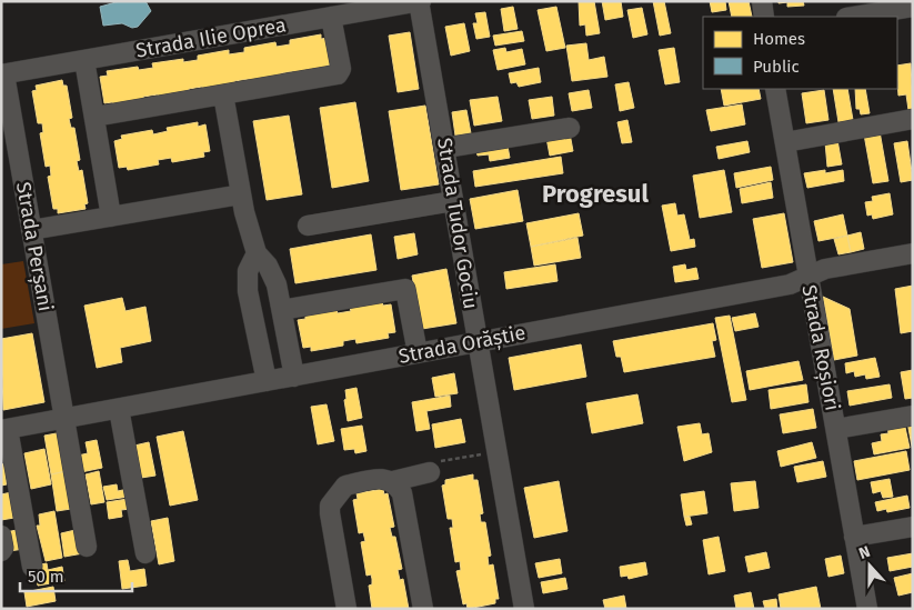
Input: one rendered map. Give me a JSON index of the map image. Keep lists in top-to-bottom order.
{
  "streets": {
    "street": [
      "Strada Ilie Oprea",
      "Strada Tudor Gociu",
      "Strada Perșani",
      "Strada Orăștie",
      "Strada Roșiori"
    ]
  },
  "crossings": [
    ["Strada Ilie Oprea", "Strada Tudor Gociu"],
    ["Strada Ilie Oprea", "Strada Perșani"],
    ["Strada Tudor Gociu", "Strada Orăștie"],
    ["Strada Perșani", "Strada Orăștie"],
    ["Strada Orăștie", "Strada Roșiori"]
  ],
  "districts": ["Progresul"],
  "legend": ["Homes", "Public"],
  "scale_bar": "50 m",
  "north": "top"
}
